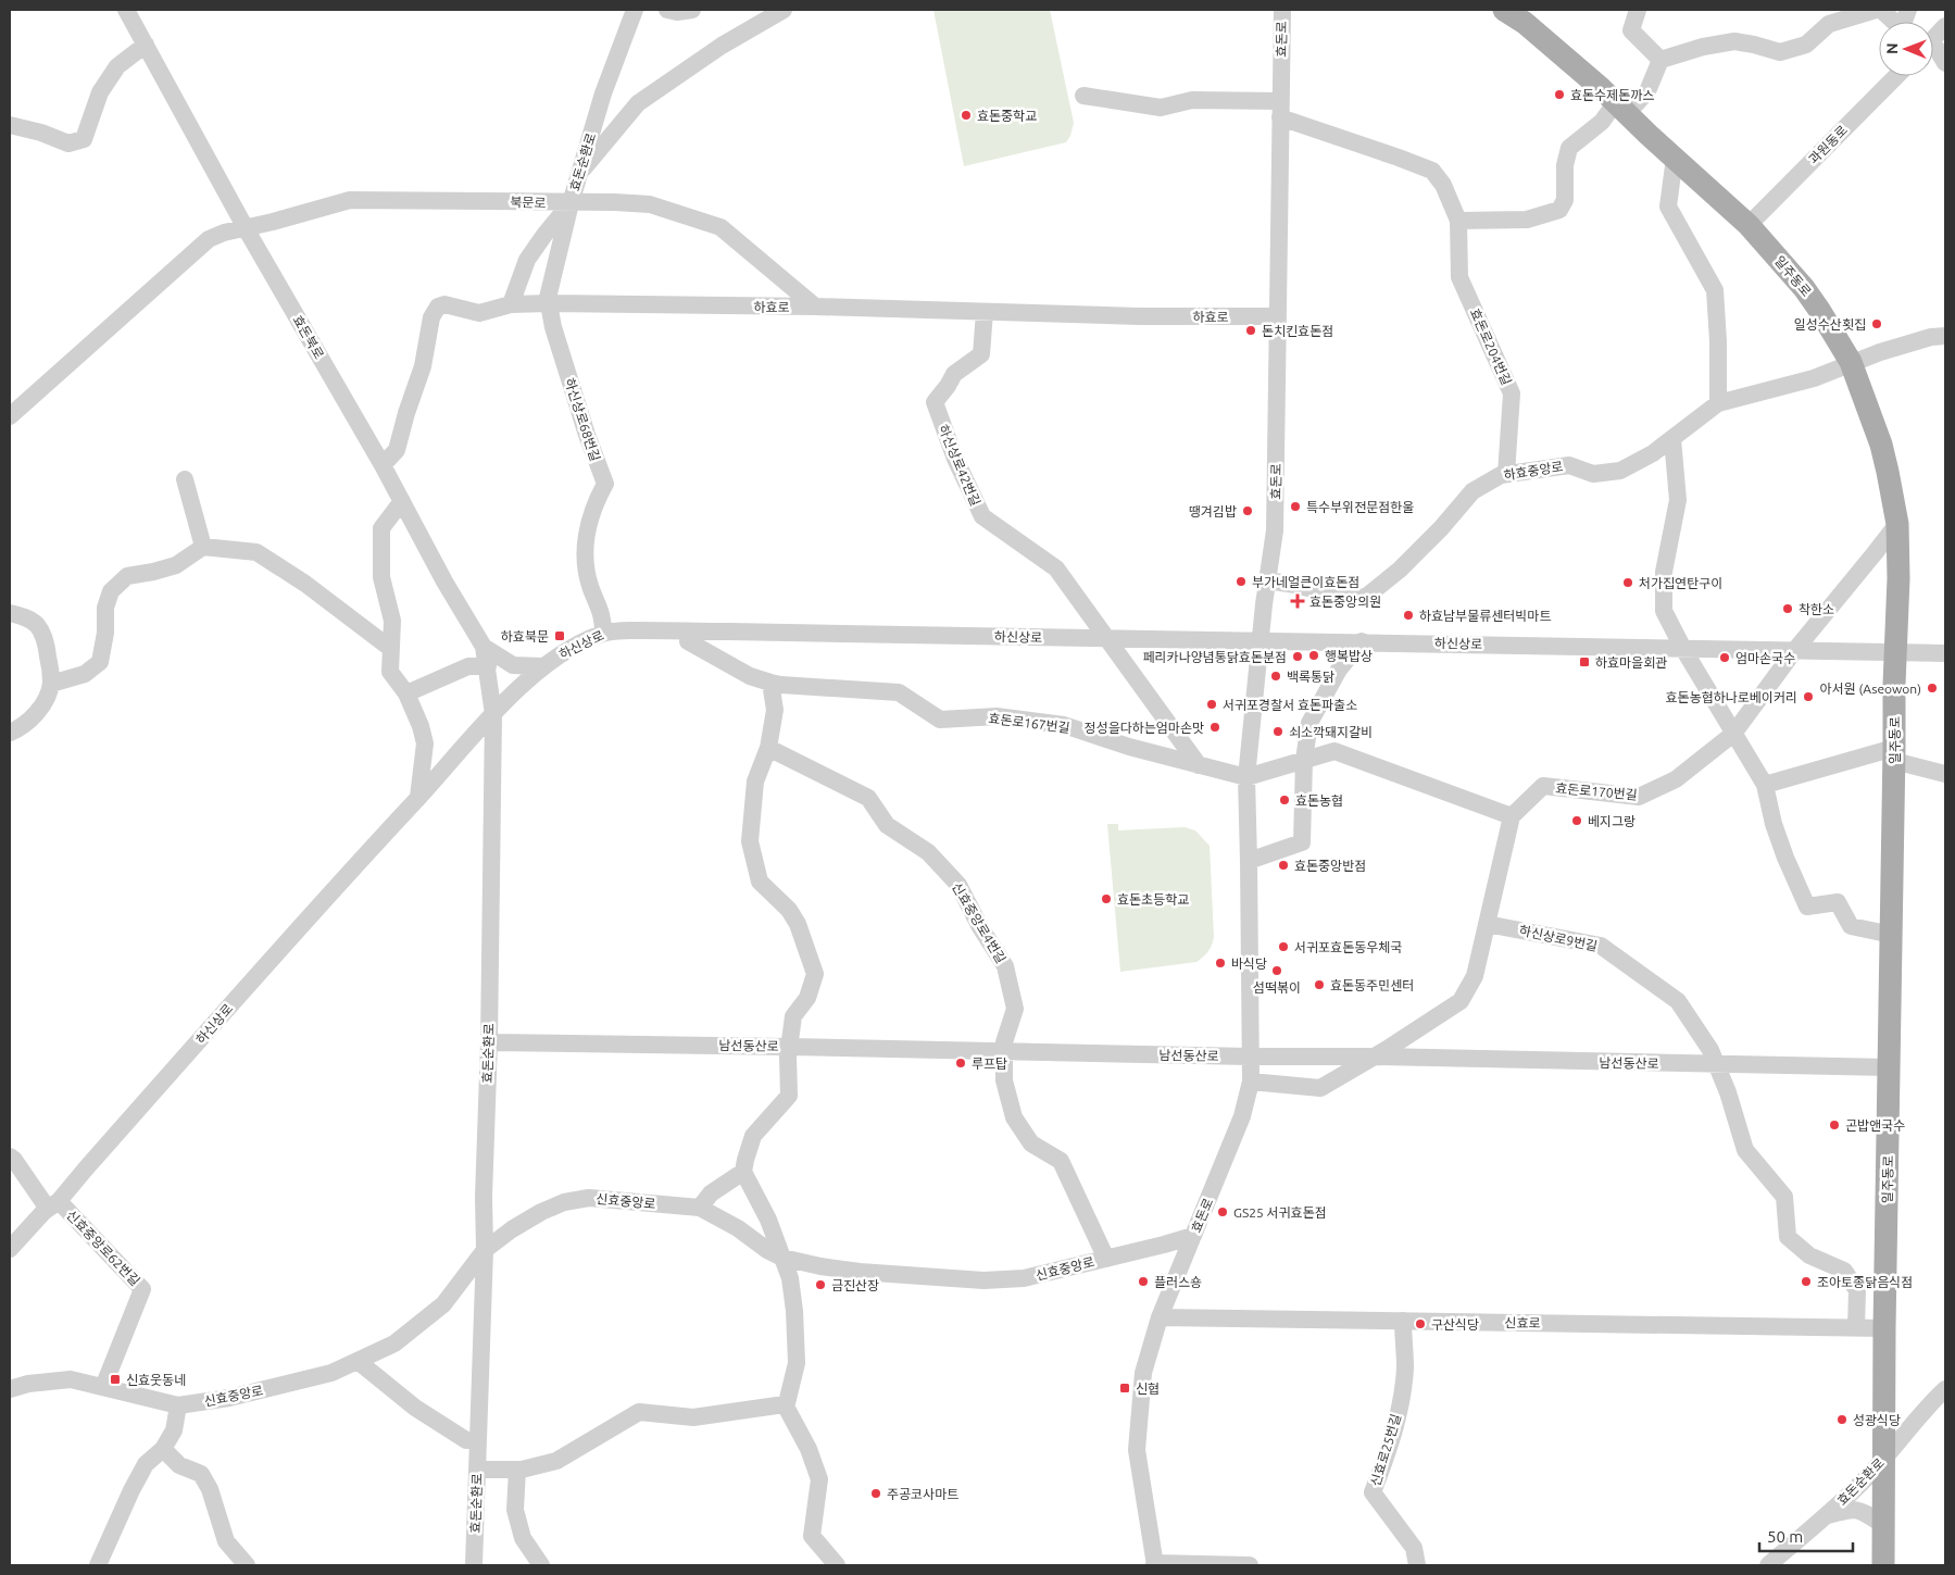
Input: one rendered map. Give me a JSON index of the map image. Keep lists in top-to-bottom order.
{
  "streets": {
    "main road": ["일주동로"],
    "street": [
      "효돈로",
      "과원동로",
      "효돈순환로",
      "북문로",
      "하효로",
      "효돈북로",
      "효돈로204번길",
      "하신상로68번길",
      "하신상로42번길",
      "하효중앙로",
      "하신상로",
      "효돈로167번길",
      "효돈로170번길",
      "신효중앙로4번길",
      "하신상로9번길",
      "남선동산로",
      "신효중앙로",
      "신효중앙로62번길",
      "신효로",
      "신효로25번길"
    ]
  },
  "crossings": [
    ["효돈로", "하효로"],
    ["효돈로", "효돈로204번길"],
    ["효돈로", "하효중앙로"],
    ["효돈로", "하신상로"],
    ["효돈로", "효돈로167번길"],
    ["효돈로", "남선동산로"],
    ["효돈로", "신효중앙로"],
    ["효돈로", "신효로"],
    ["과원동로", "일주동로"],
    ["효돈순환로", "북문로"],
    ["효돈순환로", "일주동로"],
    ["효돈순환로", "하효로"],
    ["효돈순환로", "효돈북로"],
    ["효돈순환로", "하신상로68번길"],
    ["효돈순환로", "하신상로"],
    ["효돈순환로", "남선동산로"],
    ["효돈순환로", "신효중앙로"],
    ["북문로", "하효로"],
    ["북문로", "효돈북로"],
    ["북문로", "하신상로68번길"],
    ["일주동로", "하효중앙로"],
    ["일주동로", "하신상로"],
    ["일주동로", "효돈로170번길"],
    ["일주동로", "남선동산로"],
    ["일주동로", "신효로"],
    ["하효로", "효돈북로"],
    ["하효로", "하신상로68번길"],
    ["하효로", "하신상로42번길"],
    ["효돈로204번길", "하효중앙로"],
    ["하신상로68번길", "하신상로"],
    ["하신상로42번길", "하신상로"],
    ["하신상로", "효돈로167번길"],
    ["하신상로", "효돈로170번길"],
    ["하신상로", "신효중앙로62번길"],
    ["신효중앙로4번길", "남선동산로"],
    ["신효중앙로4번길", "신효중앙로"],
    ["하신상로9번길", "남선동산로"],
    ["신효중앙로", "신효중앙로62번길"],
    ["신효로", "신효로25번길"]
  ],
  "places": {
    "other": [
      "효돈수제돈까스",
      "효돈중학교",
      "일성수산횟집",
      "돈치킨효돈점",
      "특수부위전문점한울",
      "땡겨김밥",
      "부가네얼큰이효돈점",
      "처가집연탄구이",
      "착한소",
      "하효남부물류센터빅마트",
      "행복밥상",
      "페리카나양념통닭효돈분점",
      "엄마손국수",
      "백록통닭",
      "아서원 (Aseowon)",
      "효돈농협하나로베이커리",
      "서귀포경찰서 효돈파출소",
      "정성을다하는엄마손맛",
      "쇠소깍돼지갈비",
      "효돈농협",
      "베지그랑",
      "효돈중앙반점",
      "효돈초등학교",
      "서귀포효돈동우체국",
      "바식당",
      "섬떡볶이",
      "효돈동주민센터",
      "루프탑",
      "곤밥앤국수",
      "GS25 서귀효돈점",
      "플러스숑",
      "조아토종닭음식점",
      "금진산장",
      "구산식당",
      "성광식당",
      "주공코사마트"
    ],
    "health": ["효돈중앙의원"],
    "transit": [
      "하효북문",
      "하효마을회관",
      "신효웃동네",
      "신협"
    ]
  },
  "scale_bar": "50 m",
  "north": "left"
}
